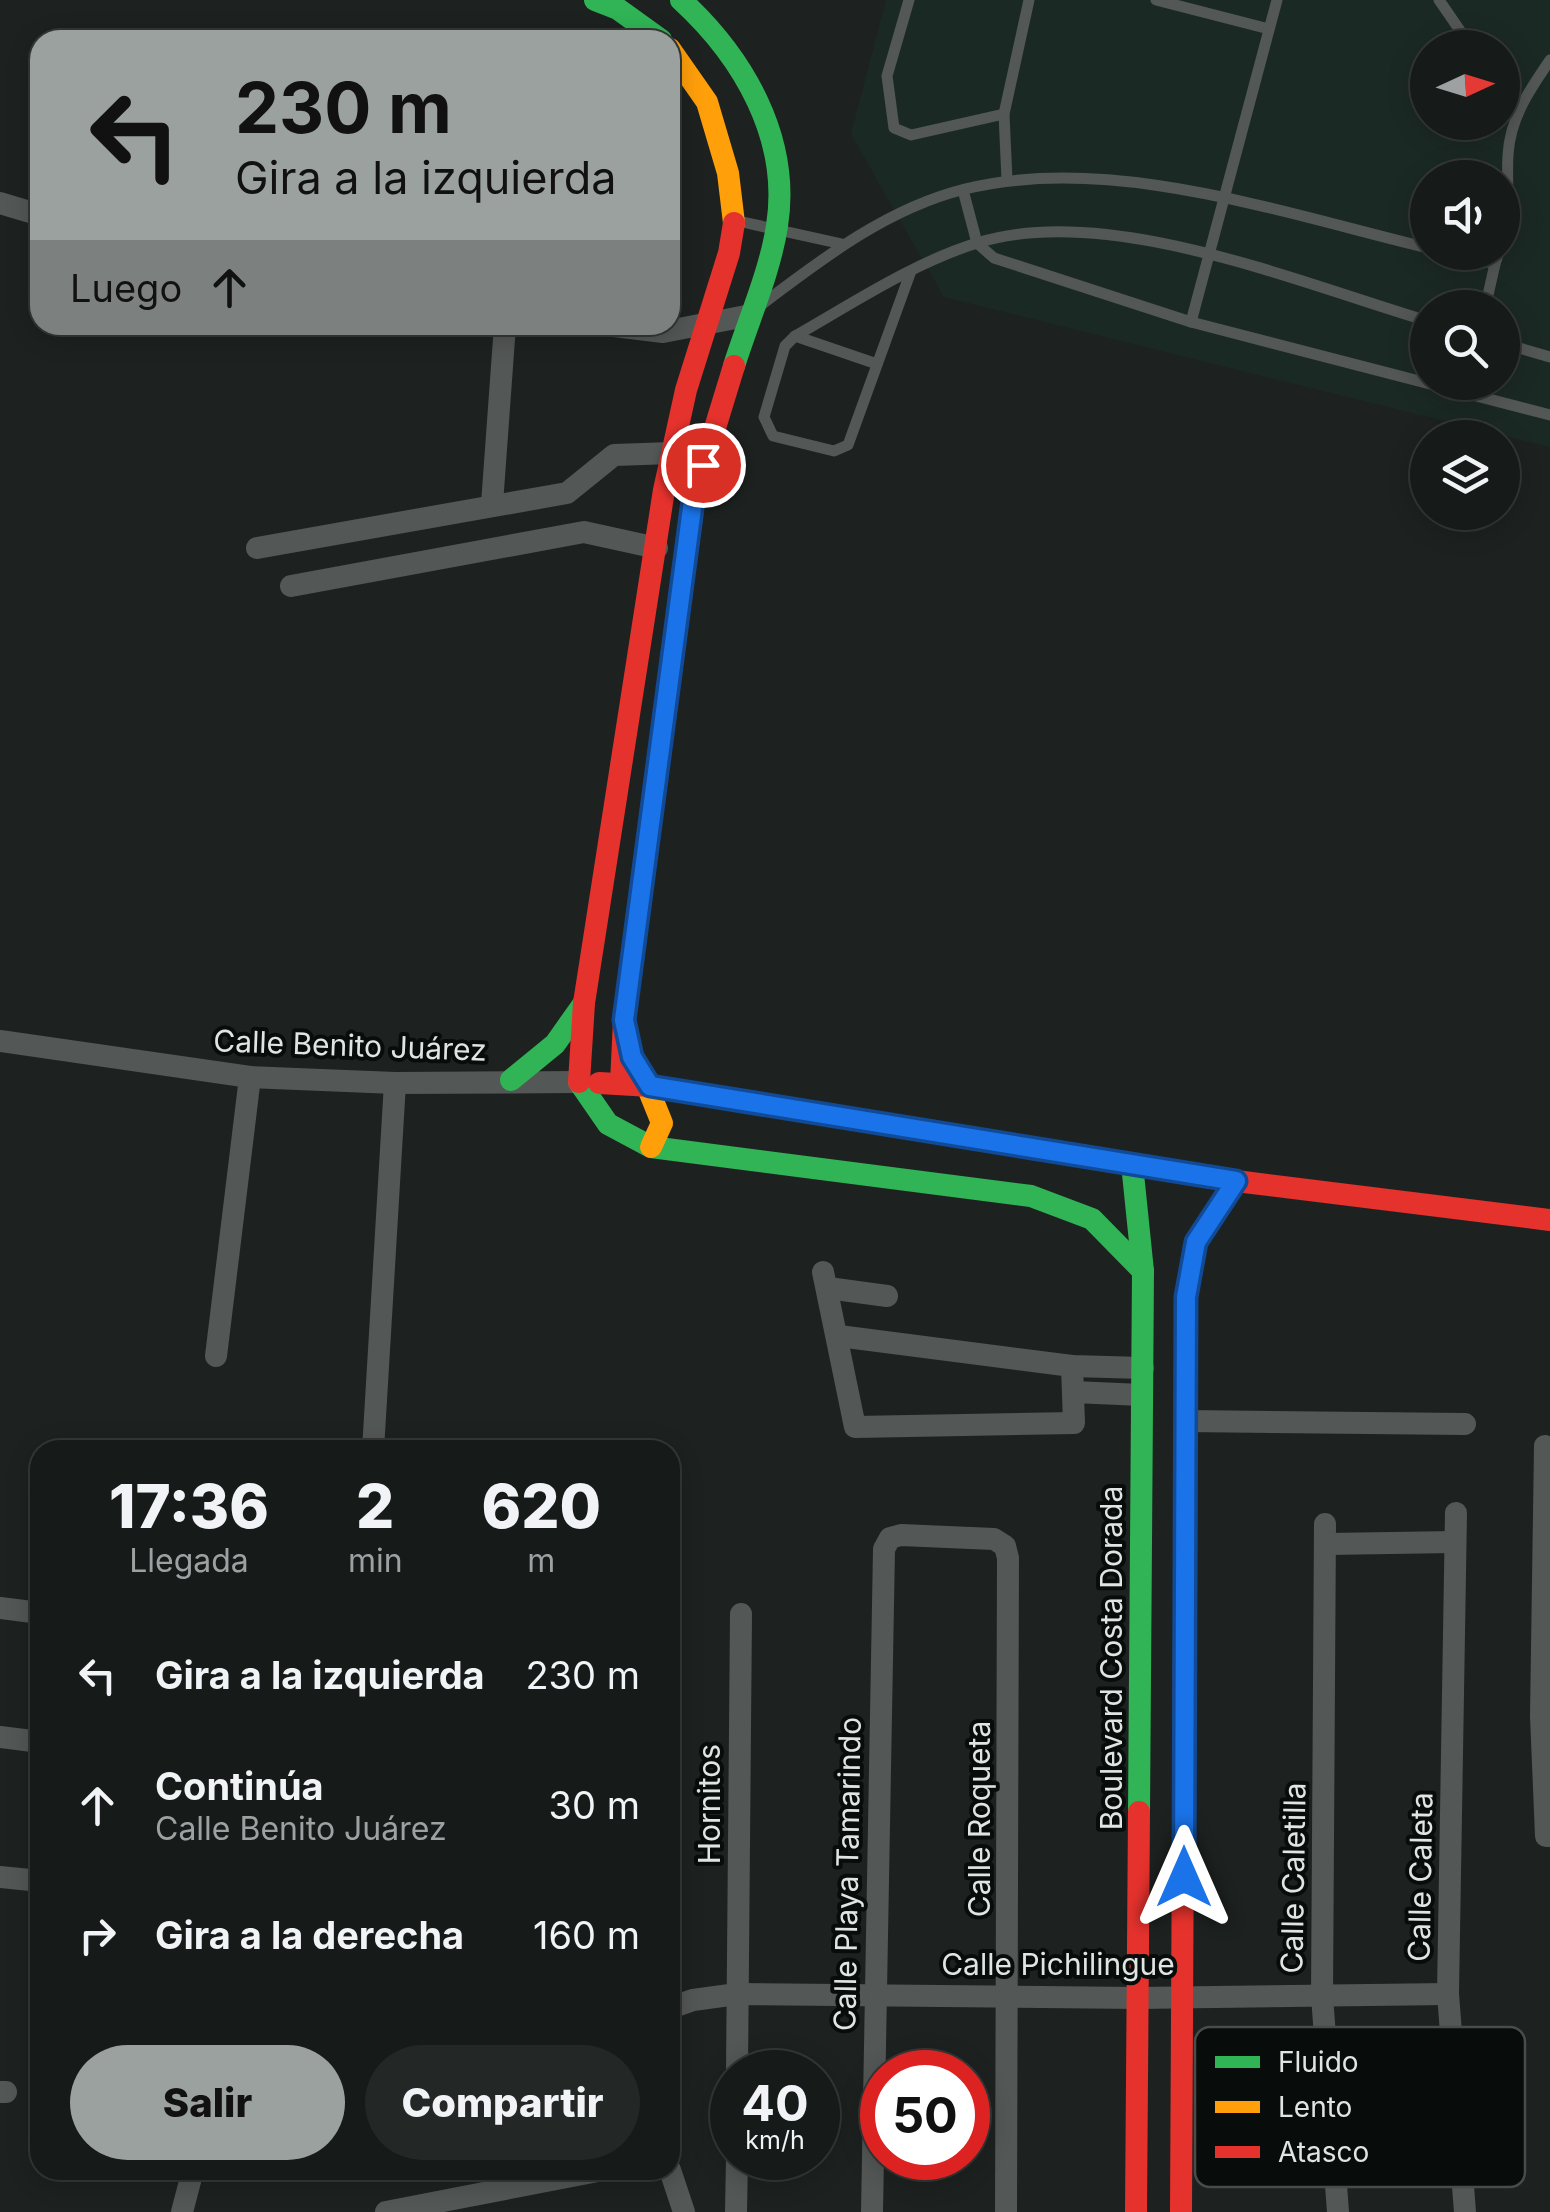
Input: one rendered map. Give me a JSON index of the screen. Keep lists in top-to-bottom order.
{
  "streets": {
    "main road": ["Calle Benito Juárez", "Boulevard Costa Dorada"],
    "street": [
      "Hornitos",
      "Calle Roqueta",
      "Calle Playa Tamarindo",
      "Calle Caleta",
      "Calle Caletilla",
      "Calle Pichilingue"
    ]
  },
  "crossings": [
    ["Calle Benito Juárez", "Boulevard Costa Dorada"],
    ["Boulevard Costa Dorada", "Calle Pichilingue"],
    ["Hornitos", "Calle Pichilingue"],
    ["Calle Roqueta", "Calle Playa Tamarindo"],
    ["Calle Roqueta", "Calle Pichilingue"],
    ["Calle Playa Tamarindo", "Calle Pichilingue"],
    ["Calle Caleta", "Calle Caletilla"],
    ["Calle Caleta", "Calle Pichilingue"],
    ["Calle Caletilla", "Calle Pichilingue"]
  ],
  "legend": ["Fluido", "Lento", "Atasco"],
  "north": "right",
  "page": {
    "turn": ["230 m", "Gira a la izquierda"],
    "then": "Luego",
    "eta": [
      "17:36",
      "Llegada",
      "2",
      "min",
      "620",
      "m"
    ],
    "list": [
      {
        "name": "Gira a la izquierda",
        "value": "230 m"
      },
      {
        "name": "Continúa",
        "note": "Calle Benito Juárez",
        "value": "30 m"
      },
      {
        "name": "Gira a la derecha",
        "value": "160 m"
      }
    ],
    "buttons": ["Salir", "Compartir"],
    "speed": "40 km/h",
    "limit": "50"
  }
}
